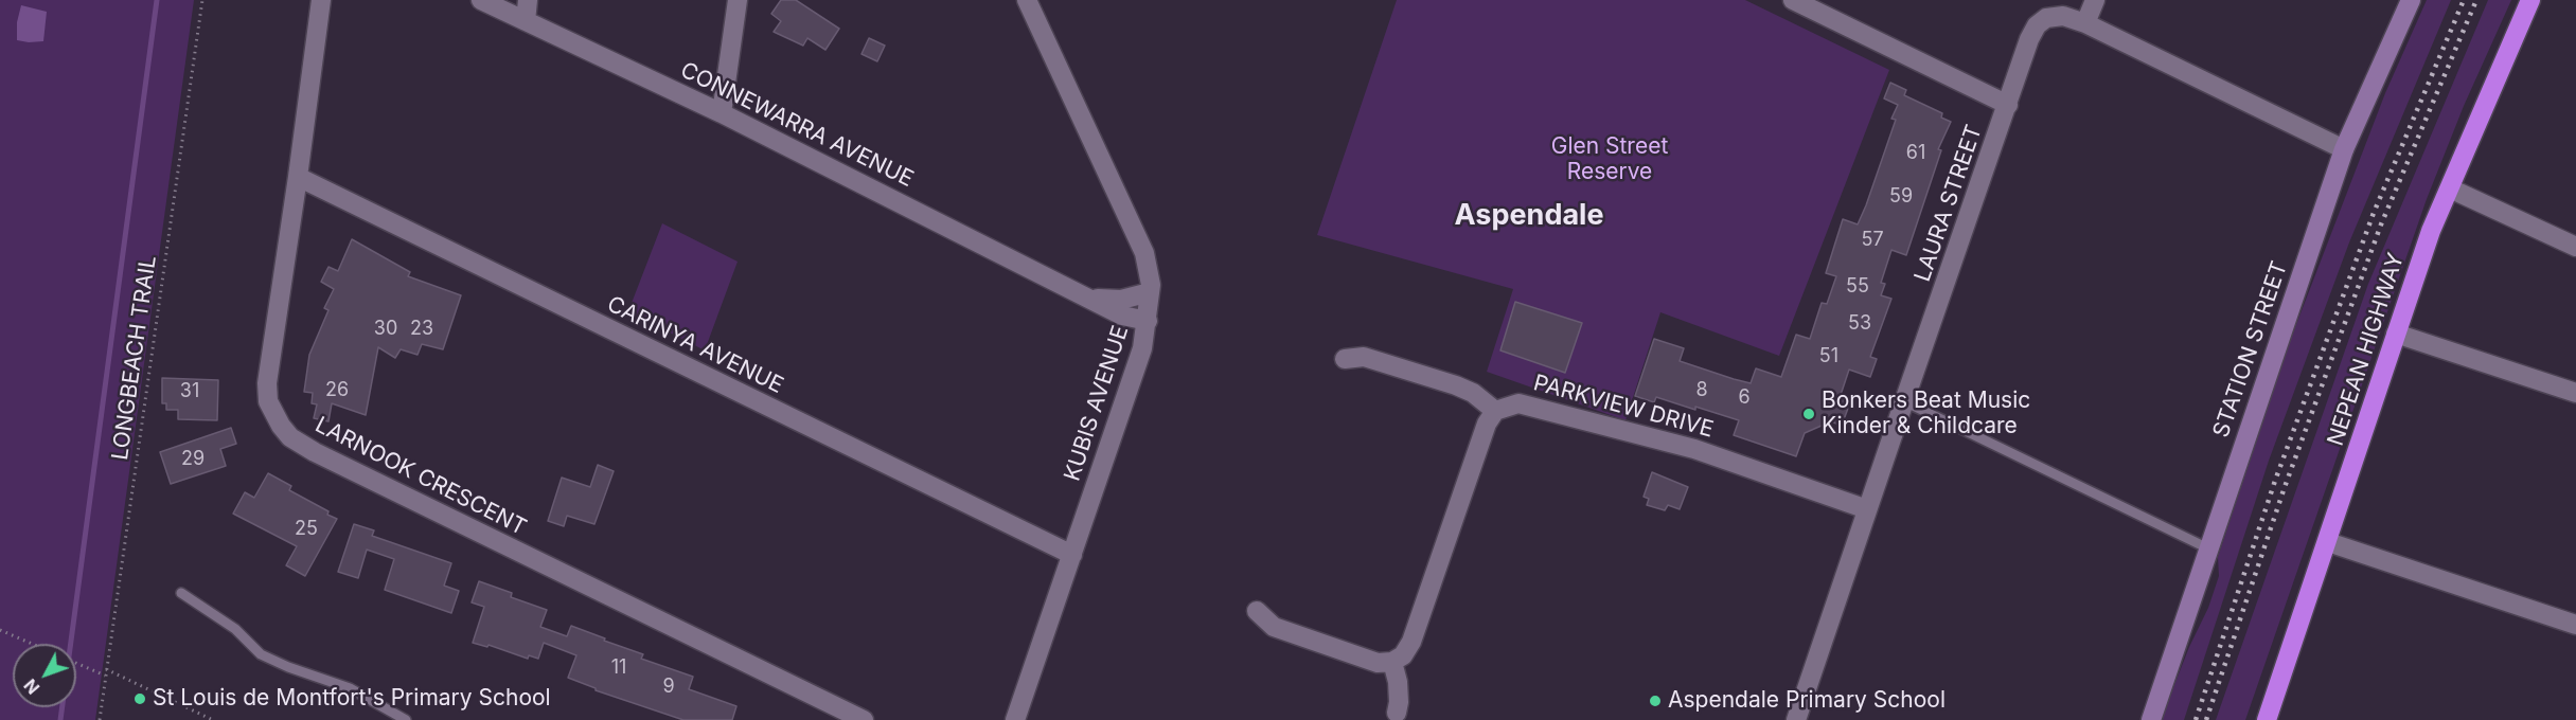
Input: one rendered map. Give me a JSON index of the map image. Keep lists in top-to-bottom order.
{
  "streets": {
    "highway": ["NEPEAN HIGHWAY"],
    "street": [
      "CONNEWARRA AVENUE",
      "LAURA STREET",
      "CARINYA AVENUE",
      "STATION STREET",
      "KUBIS AVENUE",
      "PARKVIEW DRIVE",
      "LARNOOK CRESCENT"
    ],
    "path": ["LONGBEACH TRAIL"]
  },
  "crossings": [
    ["CONNEWARRA AVENUE", "KUBIS AVENUE"],
    ["LAURA STREET", "STATION STREET"],
    ["LAURA STREET", "PARKVIEW DRIVE"],
    ["CARINYA AVENUE", "KUBIS AVENUE"],
    ["CARINYA AVENUE", "LARNOOK CRESCENT"]
  ],
  "districts": ["Aspendale"],
  "parks": ["Glen Street Reserve"],
  "places": ["Bonkers Beat Music Kinder & Childcare", "St Louis de Montfort's Primary School", "Aspendale Primary School"],
  "house_numbers": [
    "61",
    "59",
    "57",
    "55",
    "53",
    "30",
    "23",
    "51",
    "26",
    "8",
    "31",
    "6",
    "29",
    "25",
    "11",
    "9"
  ],
  "north": "bottom left"
}
